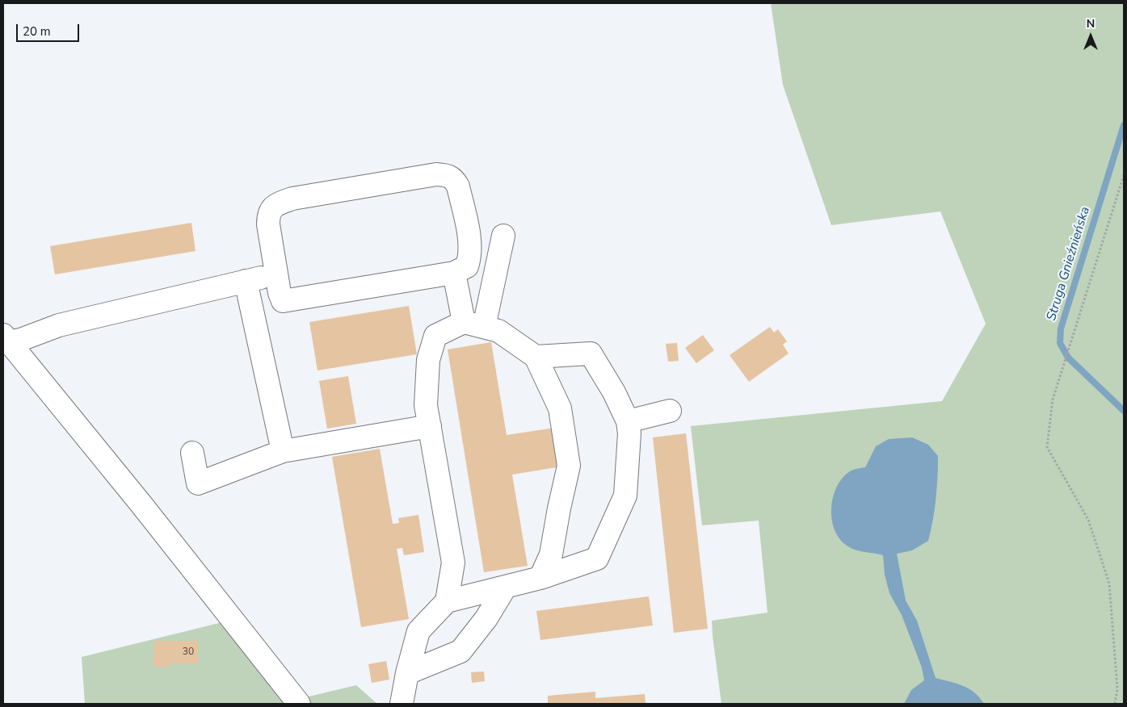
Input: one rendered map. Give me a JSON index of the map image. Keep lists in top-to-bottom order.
{
  "water": ["Struga Gnieźnieńska"],
  "house_numbers": ["30"],
  "scale_bar": "20 m",
  "north": "top"
}
